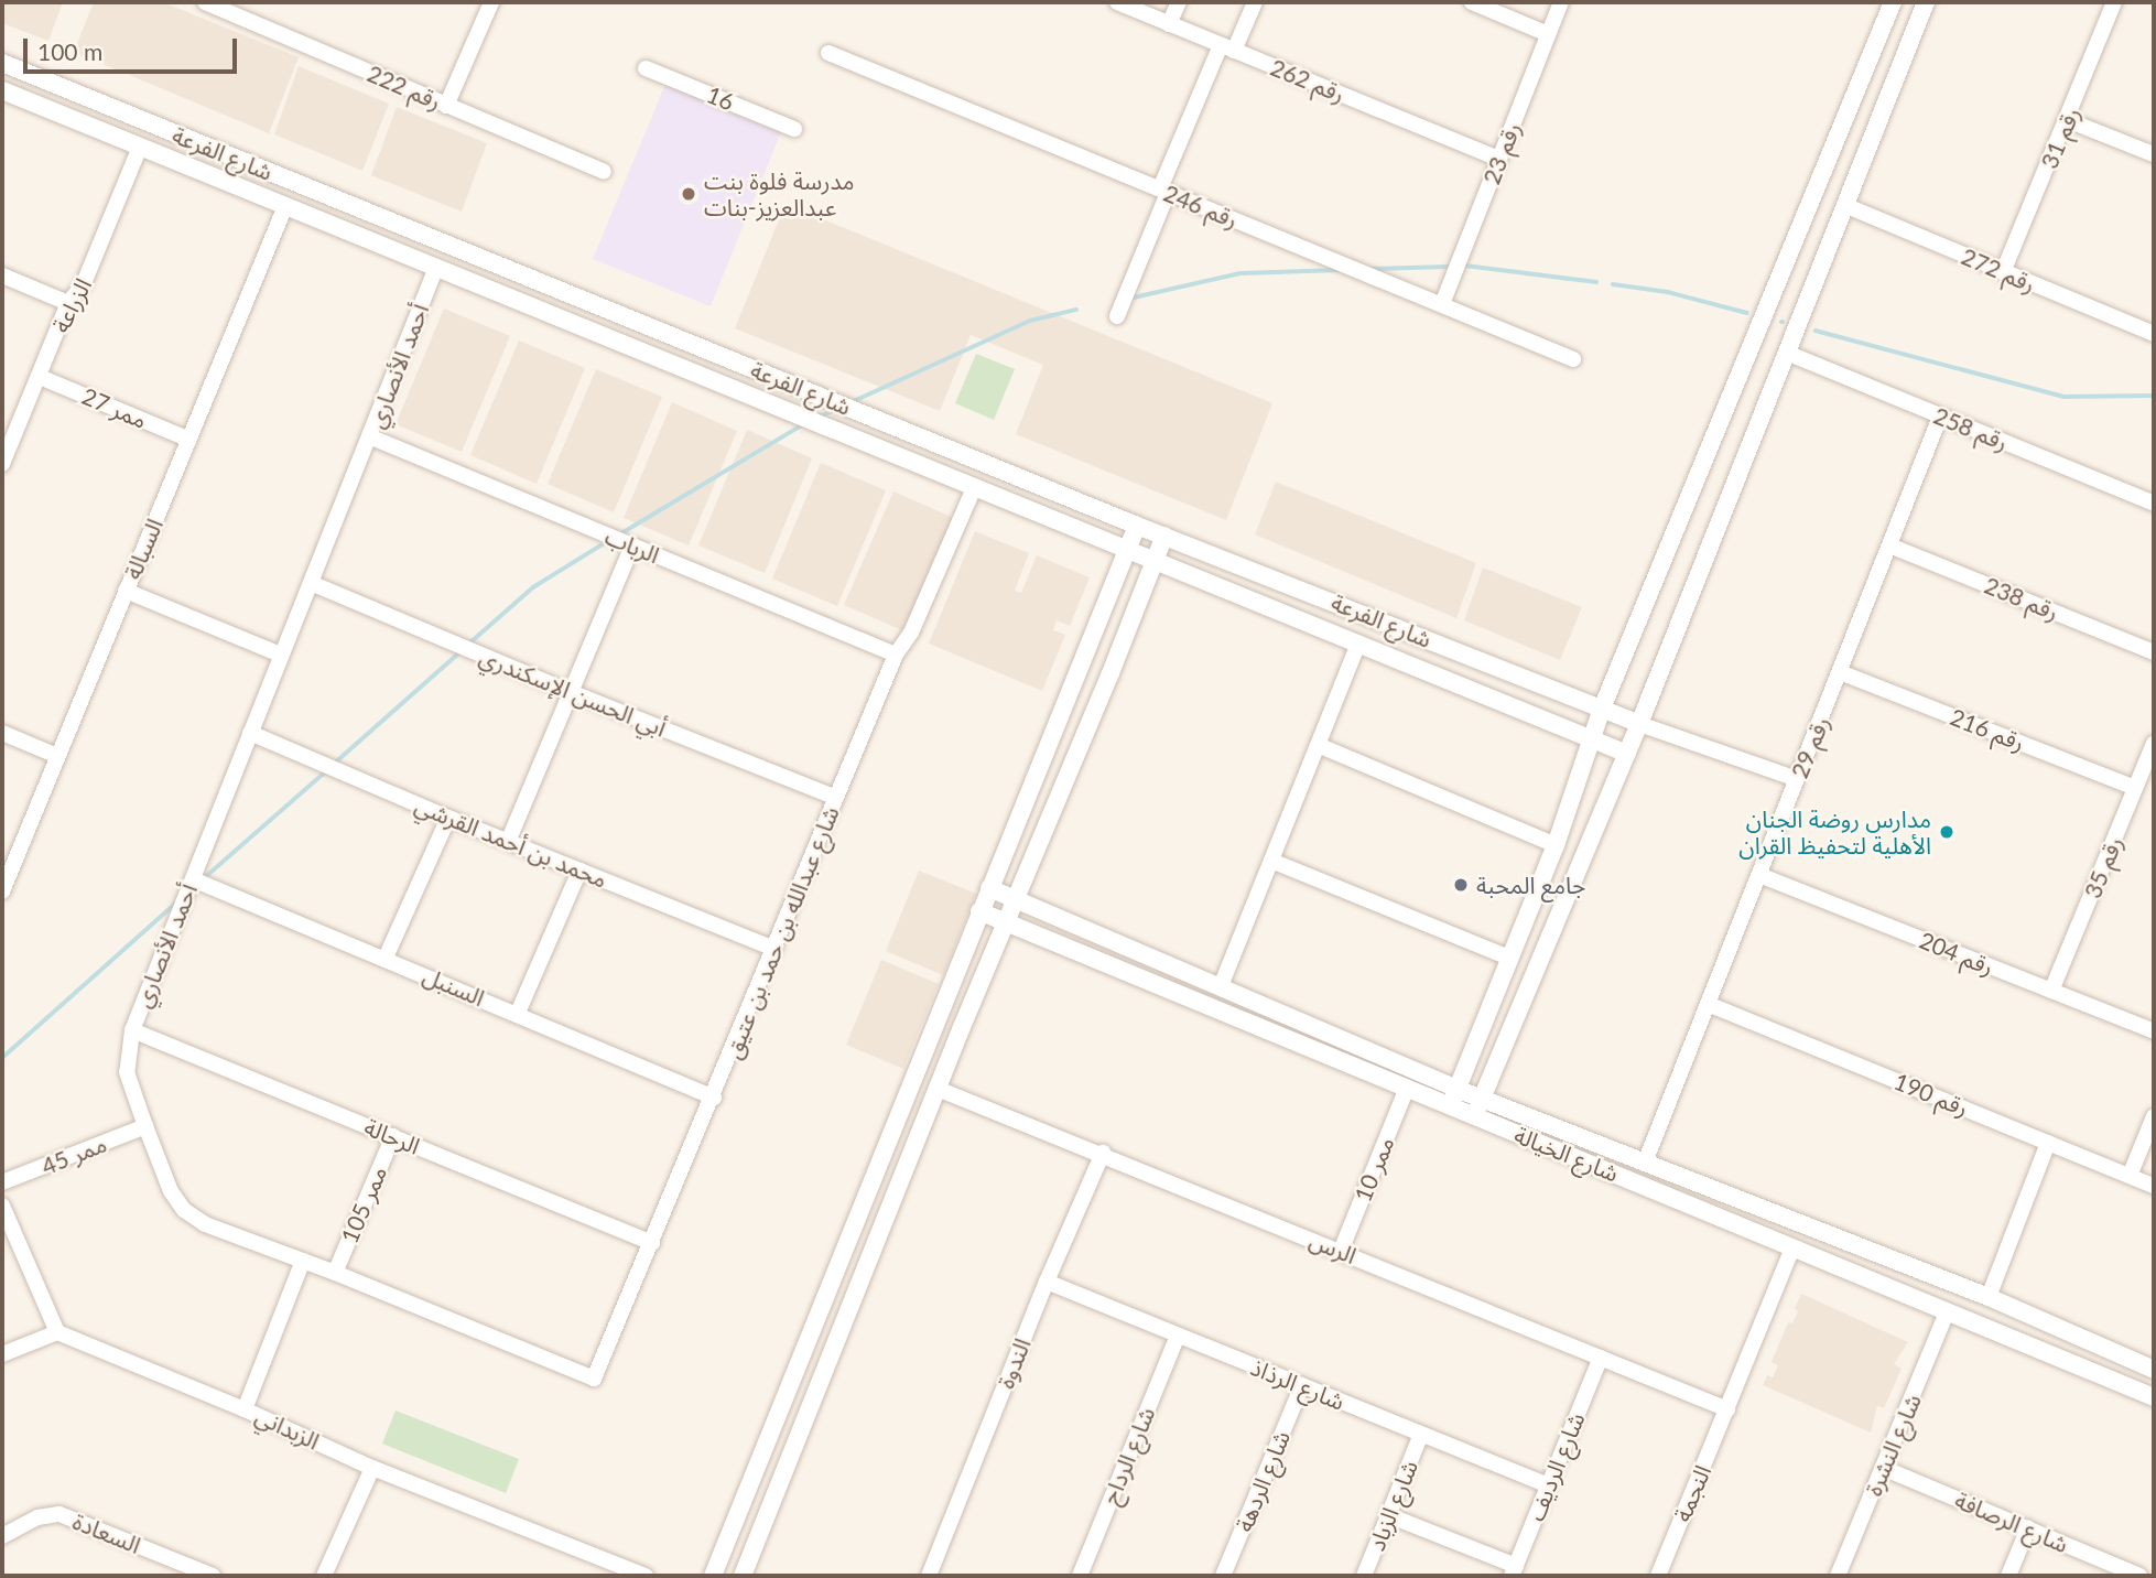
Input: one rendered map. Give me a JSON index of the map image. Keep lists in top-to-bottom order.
{
  "streets": {
    "street": [
      "رقم 262",
      "رقم 222",
      "16",
      "رقم 31",
      "شارع الفرعة",
      "رقم 23",
      "رقم 246",
      "رقم 272",
      "الزراعة",
      "أحمد الأنصاري",
      "ممر 27",
      "رقم 258",
      "الرباب",
      "السبالة",
      "رقم 238",
      "أبي الحسن الإسكندري",
      "رقم 216",
      "رقم 29",
      "محمد بن أحمد القرشي",
      "رقم 35",
      "شارع عبدالله بن حمد بن عتيق",
      "رقم 204",
      "السنبل",
      "رقم 190",
      "الرحالة",
      "شارع الخيالة",
      "ممر 45",
      "ممر 10",
      "ممر 105",
      "الرس",
      "الندوة",
      "شارع الرذاذ",
      "الزبداني",
      "شارع النشرة",
      "شارع الرداح",
      "شارع الرديف",
      "شارع الردهة",
      "النجمة",
      "شارع الزباد",
      "شارع الرصافة",
      "السعادة"
    ]
  },
  "crossings": [
    ["رقم 262", "رقم 23"],
    ["رقم 31", "رقم 272"],
    ["شارع الفرعة", "الزراعة"],
    ["شارع الفرعة", "أحمد الأنصاري"],
    ["شارع الفرعة", "السبالة"],
    ["شارع الفرعة", "شارع عبدالله بن حمد بن عتيق"],
    ["رقم 23", "رقم 246"],
    ["الزراعة", "ممر 27"],
    ["أحمد الأنصاري", "الرباب"],
    ["أحمد الأنصاري", "أبي الحسن الإسكندري"],
    ["أحمد الأنصاري", "محمد بن أحمد القرشي"],
    ["أحمد الأنصاري", "شارع عبدالله بن حمد بن عتيق"],
    ["أحمد الأنصاري", "السنبل"],
    ["أحمد الأنصاري", "الرحالة"],
    ["أحمد الأنصاري", "ممر 45"],
    ["أحمد الأنصاري", "ممر 105"],
    ["ممر 27", "السبالة"],
    ["رقم 258", "رقم 29"],
    ["الرباب", "شارع عبدالله بن حمد بن عتيق"],
    ["رقم 238", "رقم 29"],
    ["أبي الحسن الإسكندري", "شارع عبدالله بن حمد بن عتيق"],
    ["رقم 216", "رقم 29"],
    ["رقم 216", "رقم 35"],
    ["رقم 29", "رقم 204"],
    ["رقم 29", "رقم 190"],
    ["رقم 29", "شارع الخيالة"],
    ["محمد بن أحمد القرشي", "شارع عبدالله بن حمد بن عتيق"],
    ["رقم 35", "رقم 204"],
    ["شارع عبدالله بن حمد بن عتيق", "السنبل"],
    ["شارع عبدالله بن حمد بن عتيق", "الرحالة"],
    ["الرحالة", "ممر 105"],
    ["شارع الخيالة", "ممر 10"],
    ["شارع الخيالة", "شارع النشرة"],
    ["شارع الخيالة", "النجمة"],
    ["ممر 10", "الرس"],
    ["الرس", "الندوة"],
    ["الرس", "شارع الرديف"],
    ["الرس", "النجمة"],
    ["الندوة", "شارع الرذاذ"],
    ["شارع الرذاذ", "شارع الرداح"],
    ["شارع الرذاذ", "شارع الرديف"],
    ["شارع الرذاذ", "شارع الردهة"],
    ["شارع الرذاذ", "شارع الزباد"],
    ["شارع النشرة", "شارع الرصافة"]
  ],
  "places": ["مدرسة فلوة بنت عبدالعزيز-بنات", "مدارس روضة الجنان الأهلية لتحفيظ القران", "جامع المحبة"],
  "scale_bar": "100 m"
}
